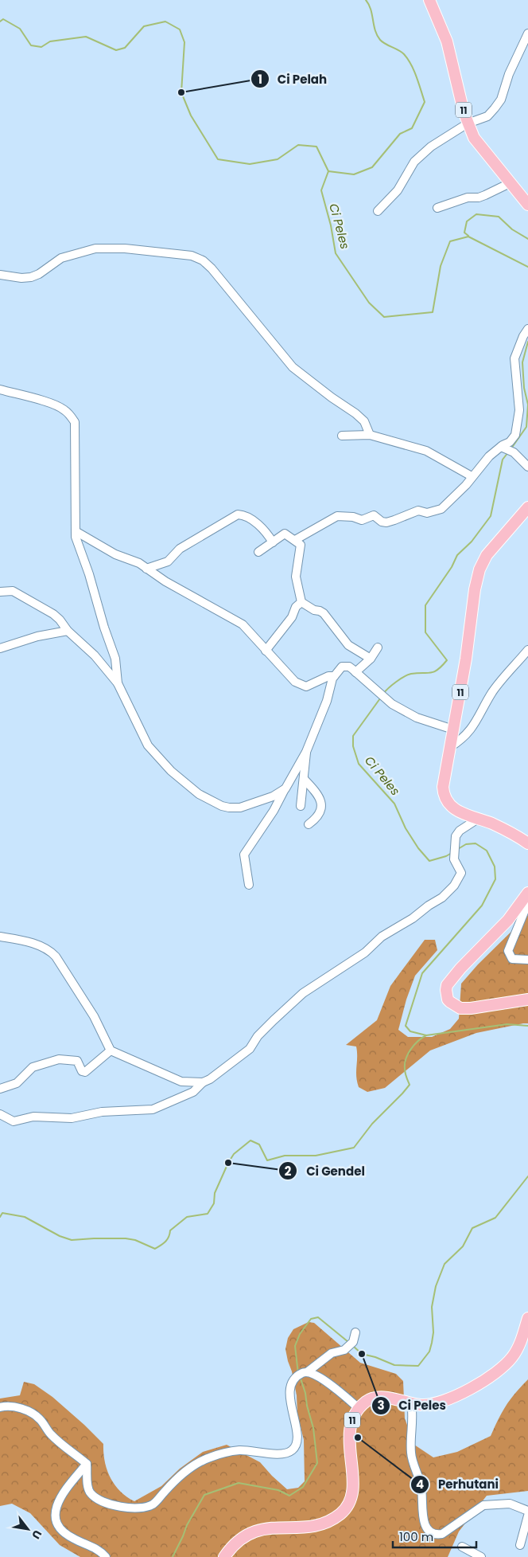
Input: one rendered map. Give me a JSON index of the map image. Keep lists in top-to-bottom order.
{
  "streets": {
    "highway": ["11"]
  },
  "water": ["Ci Peles"],
  "places": [
    "Ci Pelah",
    "Ci Gendel",
    "Ci Peles",
    "Perhutani"
  ],
  "scale_bar": "100 m",
  "north": "bottom right"
}
